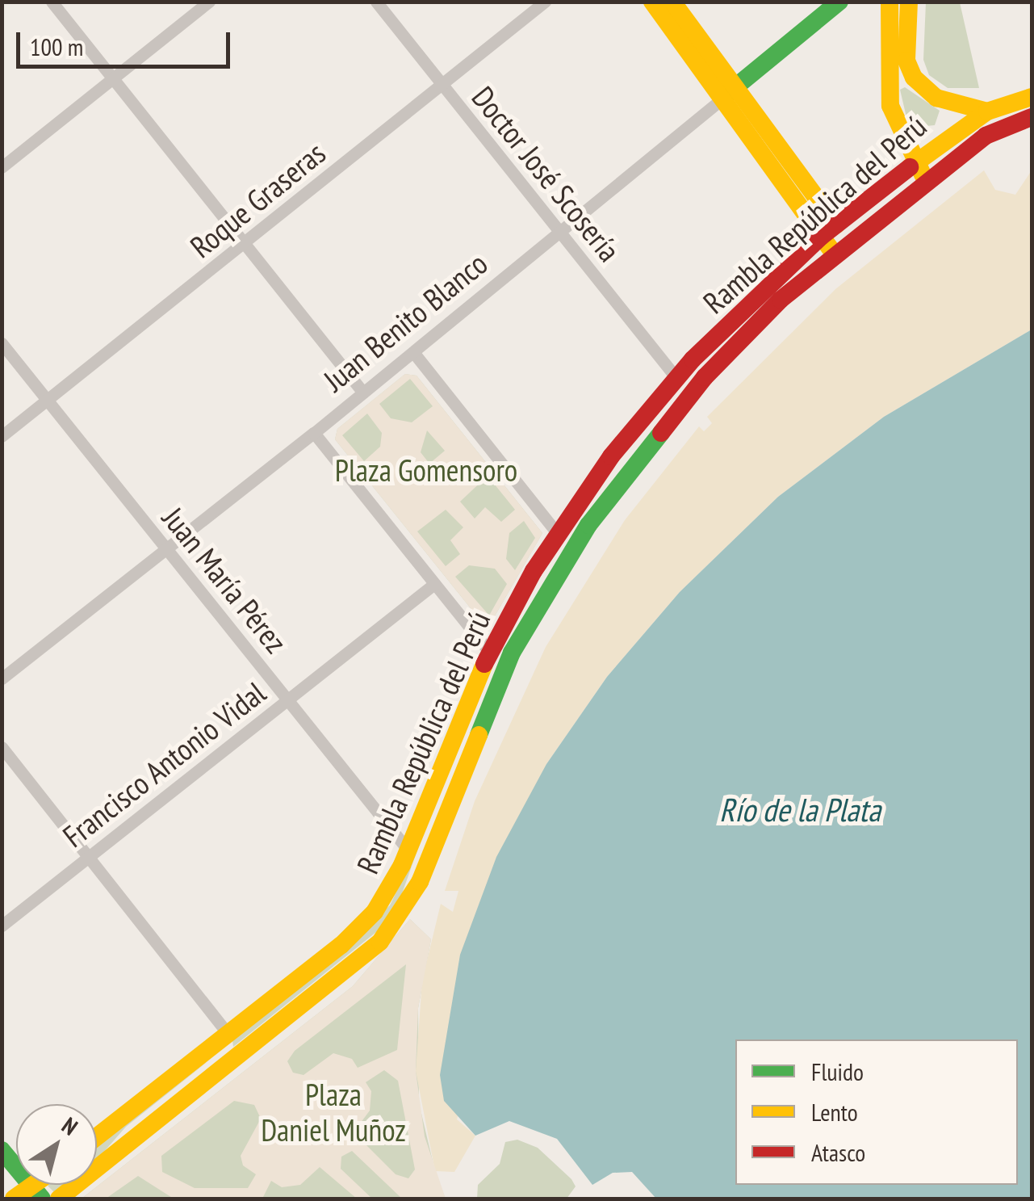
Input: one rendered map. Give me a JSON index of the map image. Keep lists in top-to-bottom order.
{
  "streets": {
    "main road": ["Rambla República del Perú", "Juan Benito Blanco"],
    "street": [
      "Doctor José Scosería",
      "Roque Graseras",
      "Juan María Pérez",
      "Francisco Antonio Vidal"
    ]
  },
  "crossings": [
    ["Doctor José Scosería", "Roque Graseras"],
    ["Doctor José Scosería", "Rambla República del Perú"],
    ["Doctor José Scosería", "Juan Benito Blanco"],
    ["Roque Graseras", "Juan María Pérez"],
    ["Rambla República del Perú", "Juan María Pérez"],
    ["Juan Benito Blanco", "Juan María Pérez"],
    ["Juan María Pérez", "Francisco Antonio Vidal"]
  ],
  "water": ["Río de la Plata"],
  "parks": ["Plaza Gomensoro", "Plaza Daniel Muñoz"],
  "legend": ["Fluido", "Lento", "Atasco"],
  "scale_bar": "100 m",
  "north": "top right"
}
